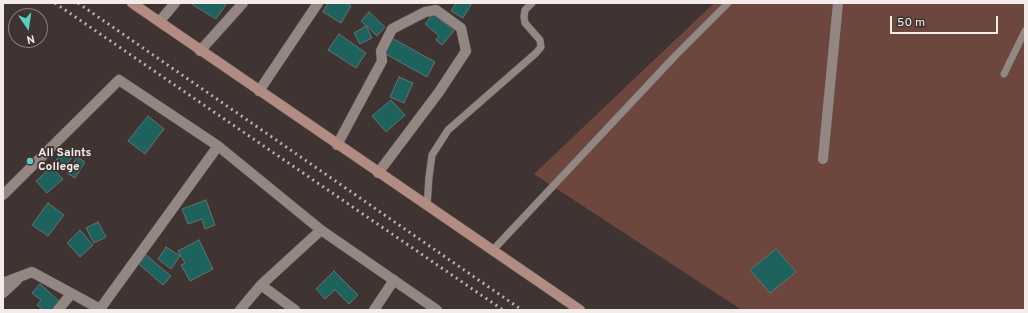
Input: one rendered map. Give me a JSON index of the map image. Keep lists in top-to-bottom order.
{
  "places": ["All Saints College"],
  "scale_bar": "50 m",
  "north": "bottom"
}
